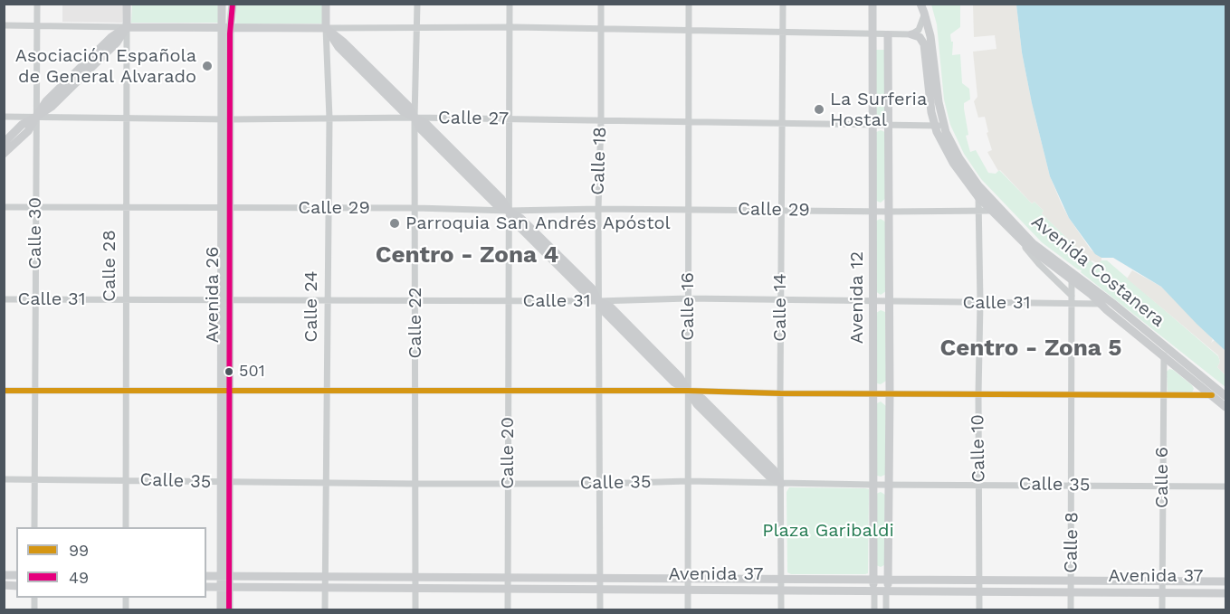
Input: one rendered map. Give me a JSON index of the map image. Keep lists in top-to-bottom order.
{
  "streets": {
    "main road": [
      "Calle 28",
      "Avenida Costanera",
      "Avenida 26",
      "Avenida 12",
      "Calle 24",
      "Avenida 37"
    ],
    "street": [
      "Calle 27",
      "Calle 18",
      "Calle 29",
      "Calle 30",
      "Calle 31",
      "Calle 16",
      "Calle 14",
      "Calle 22",
      "Calle 10",
      "Calle 20",
      "Calle 6",
      "Calle 35",
      "Calle 8"
    ]
  },
  "crossings": [
    ["Calle 27", "Calle 18"],
    ["Calle 27", "Calle 30"],
    ["Calle 27", "Calle 28"],
    ["Calle 27", "Avenida Costanera"],
    ["Calle 27", "Avenida 26"],
    ["Calle 27", "Avenida 12"],
    ["Calle 27", "Calle 24"],
    ["Calle 27", "Calle 16"],
    ["Calle 27", "Calle 14"],
    ["Calle 27", "Calle 22"],
    ["Calle 27", "Calle 20"],
    ["Calle 18", "Calle 29"],
    ["Calle 18", "Calle 31"],
    ["Calle 18", "Calle 35"],
    ["Calle 18", "Avenida 37"],
    ["Calle 29", "Calle 30"],
    ["Calle 29", "Calle 28"],
    ["Calle 29", "Avenida Costanera"],
    ["Calle 29", "Avenida 26"],
    ["Calle 29", "Avenida 12"],
    ["Calle 29", "Calle 24"],
    ["Calle 29", "Calle 16"],
    ["Calle 29", "Calle 14"],
    ["Calle 29", "Calle 22"],
    ["Calle 29", "Calle 10"],
    ["Calle 29", "Calle 20"],
    ["Calle 30", "Calle 31"],
    ["Calle 30", "Calle 35"],
    ["Calle 28", "Calle 31"],
    ["Calle 28", "Calle 35"],
    ["Avenida Costanera", "Calle 31"],
    ["Avenida Costanera", "Calle 10"],
    ["Avenida Costanera", "Calle 6"],
    ["Avenida Costanera", "Calle 8"],
    ["Avenida 26", "Calle 31"],
    ["Avenida 26", "Calle 35"],
    ["Avenida 26", "Avenida 37"],
    ["Avenida 12", "Calle 31"],
    ["Avenida 12", "Calle 35"],
    ["Avenida 12", "Avenida 37"],
    ["Calle 31", "Calle 24"],
    ["Calle 31", "Calle 16"],
    ["Calle 31", "Calle 14"],
    ["Calle 31", "Calle 22"],
    ["Calle 31", "Calle 10"],
    ["Calle 31", "Calle 20"],
    ["Calle 31", "Calle 8"],
    ["Calle 24", "Calle 35"],
    ["Calle 24", "Avenida 37"],
    ["Calle 16", "Calle 35"],
    ["Calle 16", "Avenida 37"],
    ["Calle 14", "Calle 35"],
    ["Calle 14", "Avenida 37"],
    ["Calle 22", "Calle 35"],
    ["Calle 22", "Avenida 37"],
    ["Calle 10", "Calle 35"],
    ["Calle 10", "Avenida 37"],
    ["Calle 20", "Calle 35"],
    ["Calle 20", "Avenida 37"],
    ["Calle 6", "Calle 35"],
    ["Calle 6", "Avenida 37"],
    ["Calle 35", "Calle 8"],
    ["Calle 8", "Avenida 37"]
  ],
  "districts": ["Centro - Zona 4", "Centro - Zona 5"],
  "parks": ["Plaza Garibaldi"],
  "places": [
    "Asociación Española de General Alvarado",
    "La Surferia Hostal",
    "Parroquia San Andrés Apóstol",
    "501"
  ],
  "lines": ["transit line 49", "transit line 99"],
  "legend": ["99", "49"]
}
